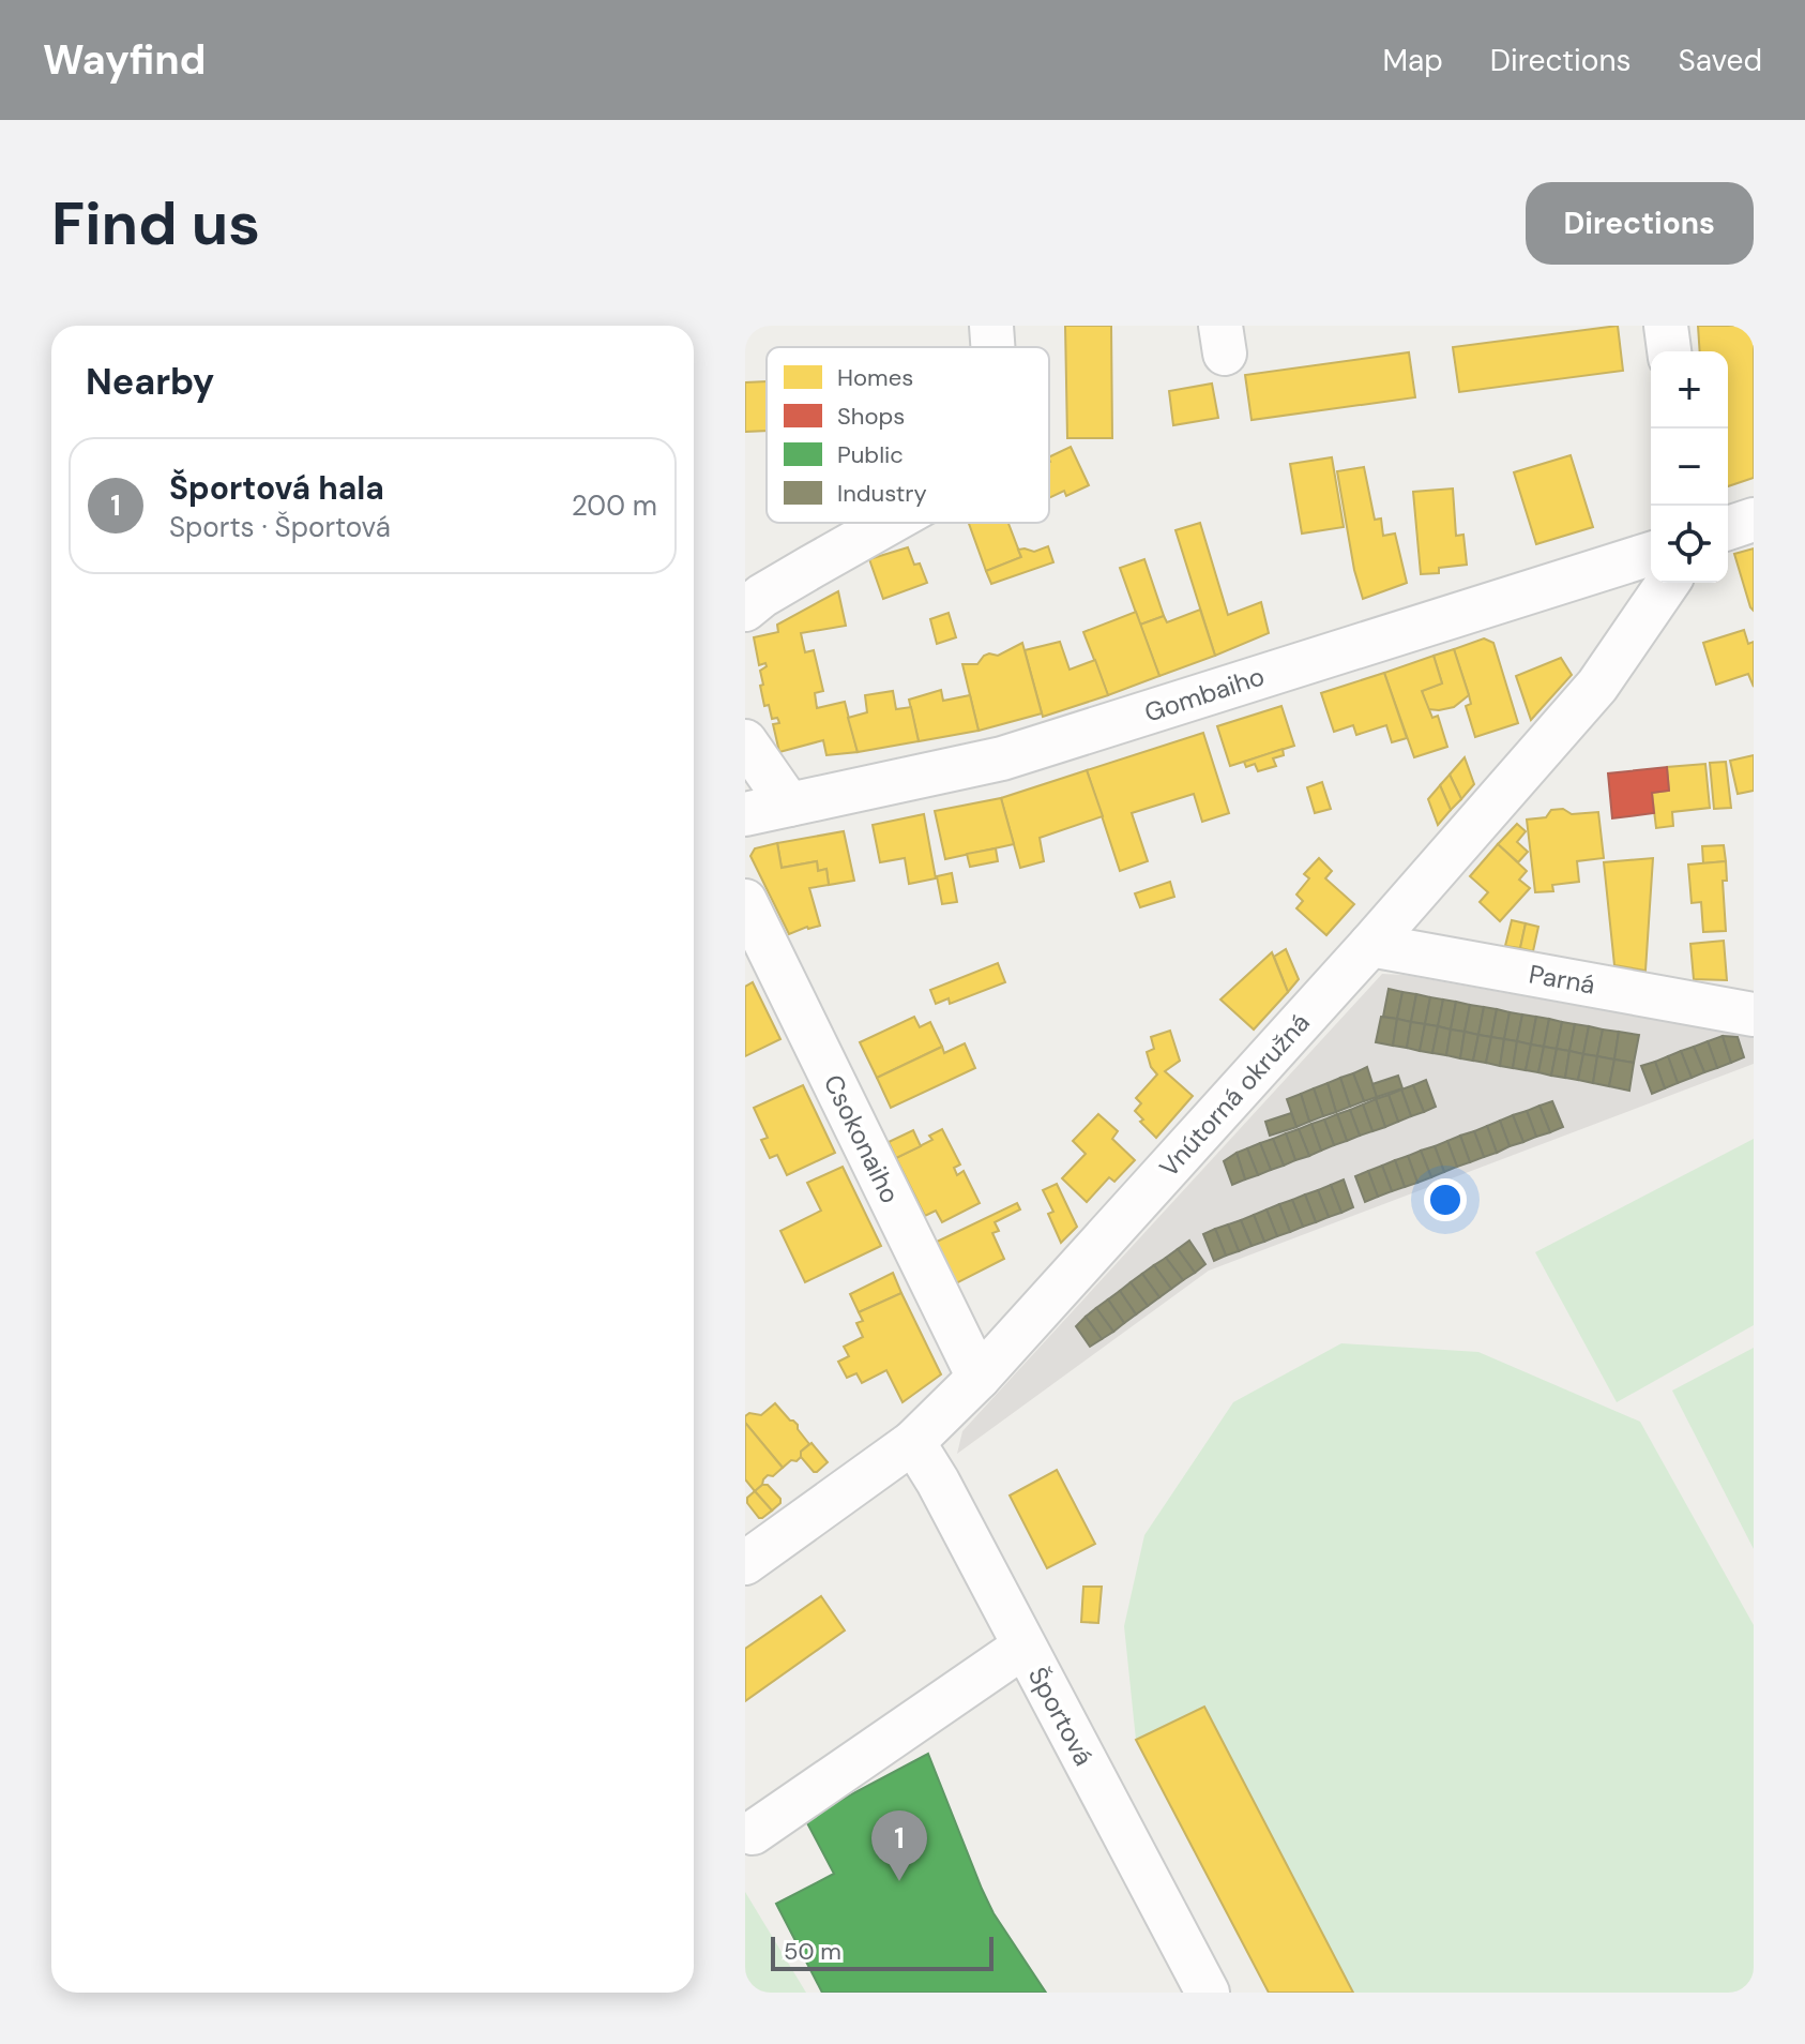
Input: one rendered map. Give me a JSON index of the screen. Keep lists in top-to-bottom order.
{
  "streets": {
    "street": [
      "Gombaiho",
      "Parná",
      "Vnútorná okružná",
      "Csokonaiho",
      "Športová"
    ]
  },
  "crossings": [
    ["Parná", "Vnútorná okružná"],
    ["Vnútorná okružná", "Csokonaiho"],
    ["Vnútorná okružná", "Športová"]
  ],
  "legend": [
    "Homes",
    "Shops",
    "Public",
    "Industry"
  ],
  "scale_bar": "50 m",
  "page": {
    "header": "Wayfind",
    "nav": ["Map", "Directions", "Saved"],
    "buttons": "Directions",
    "title": "Find us",
    "heading": "Nearby",
    "map_buttons": ["+", "−"],
    "list": [
      {
        "mark": "1",
        "name": "Športová hala",
        "note": "Sports · Športová",
        "value": "200 m"
      }
    ],
    "pins": "1",
    "scale": "50 m"
  }
}
